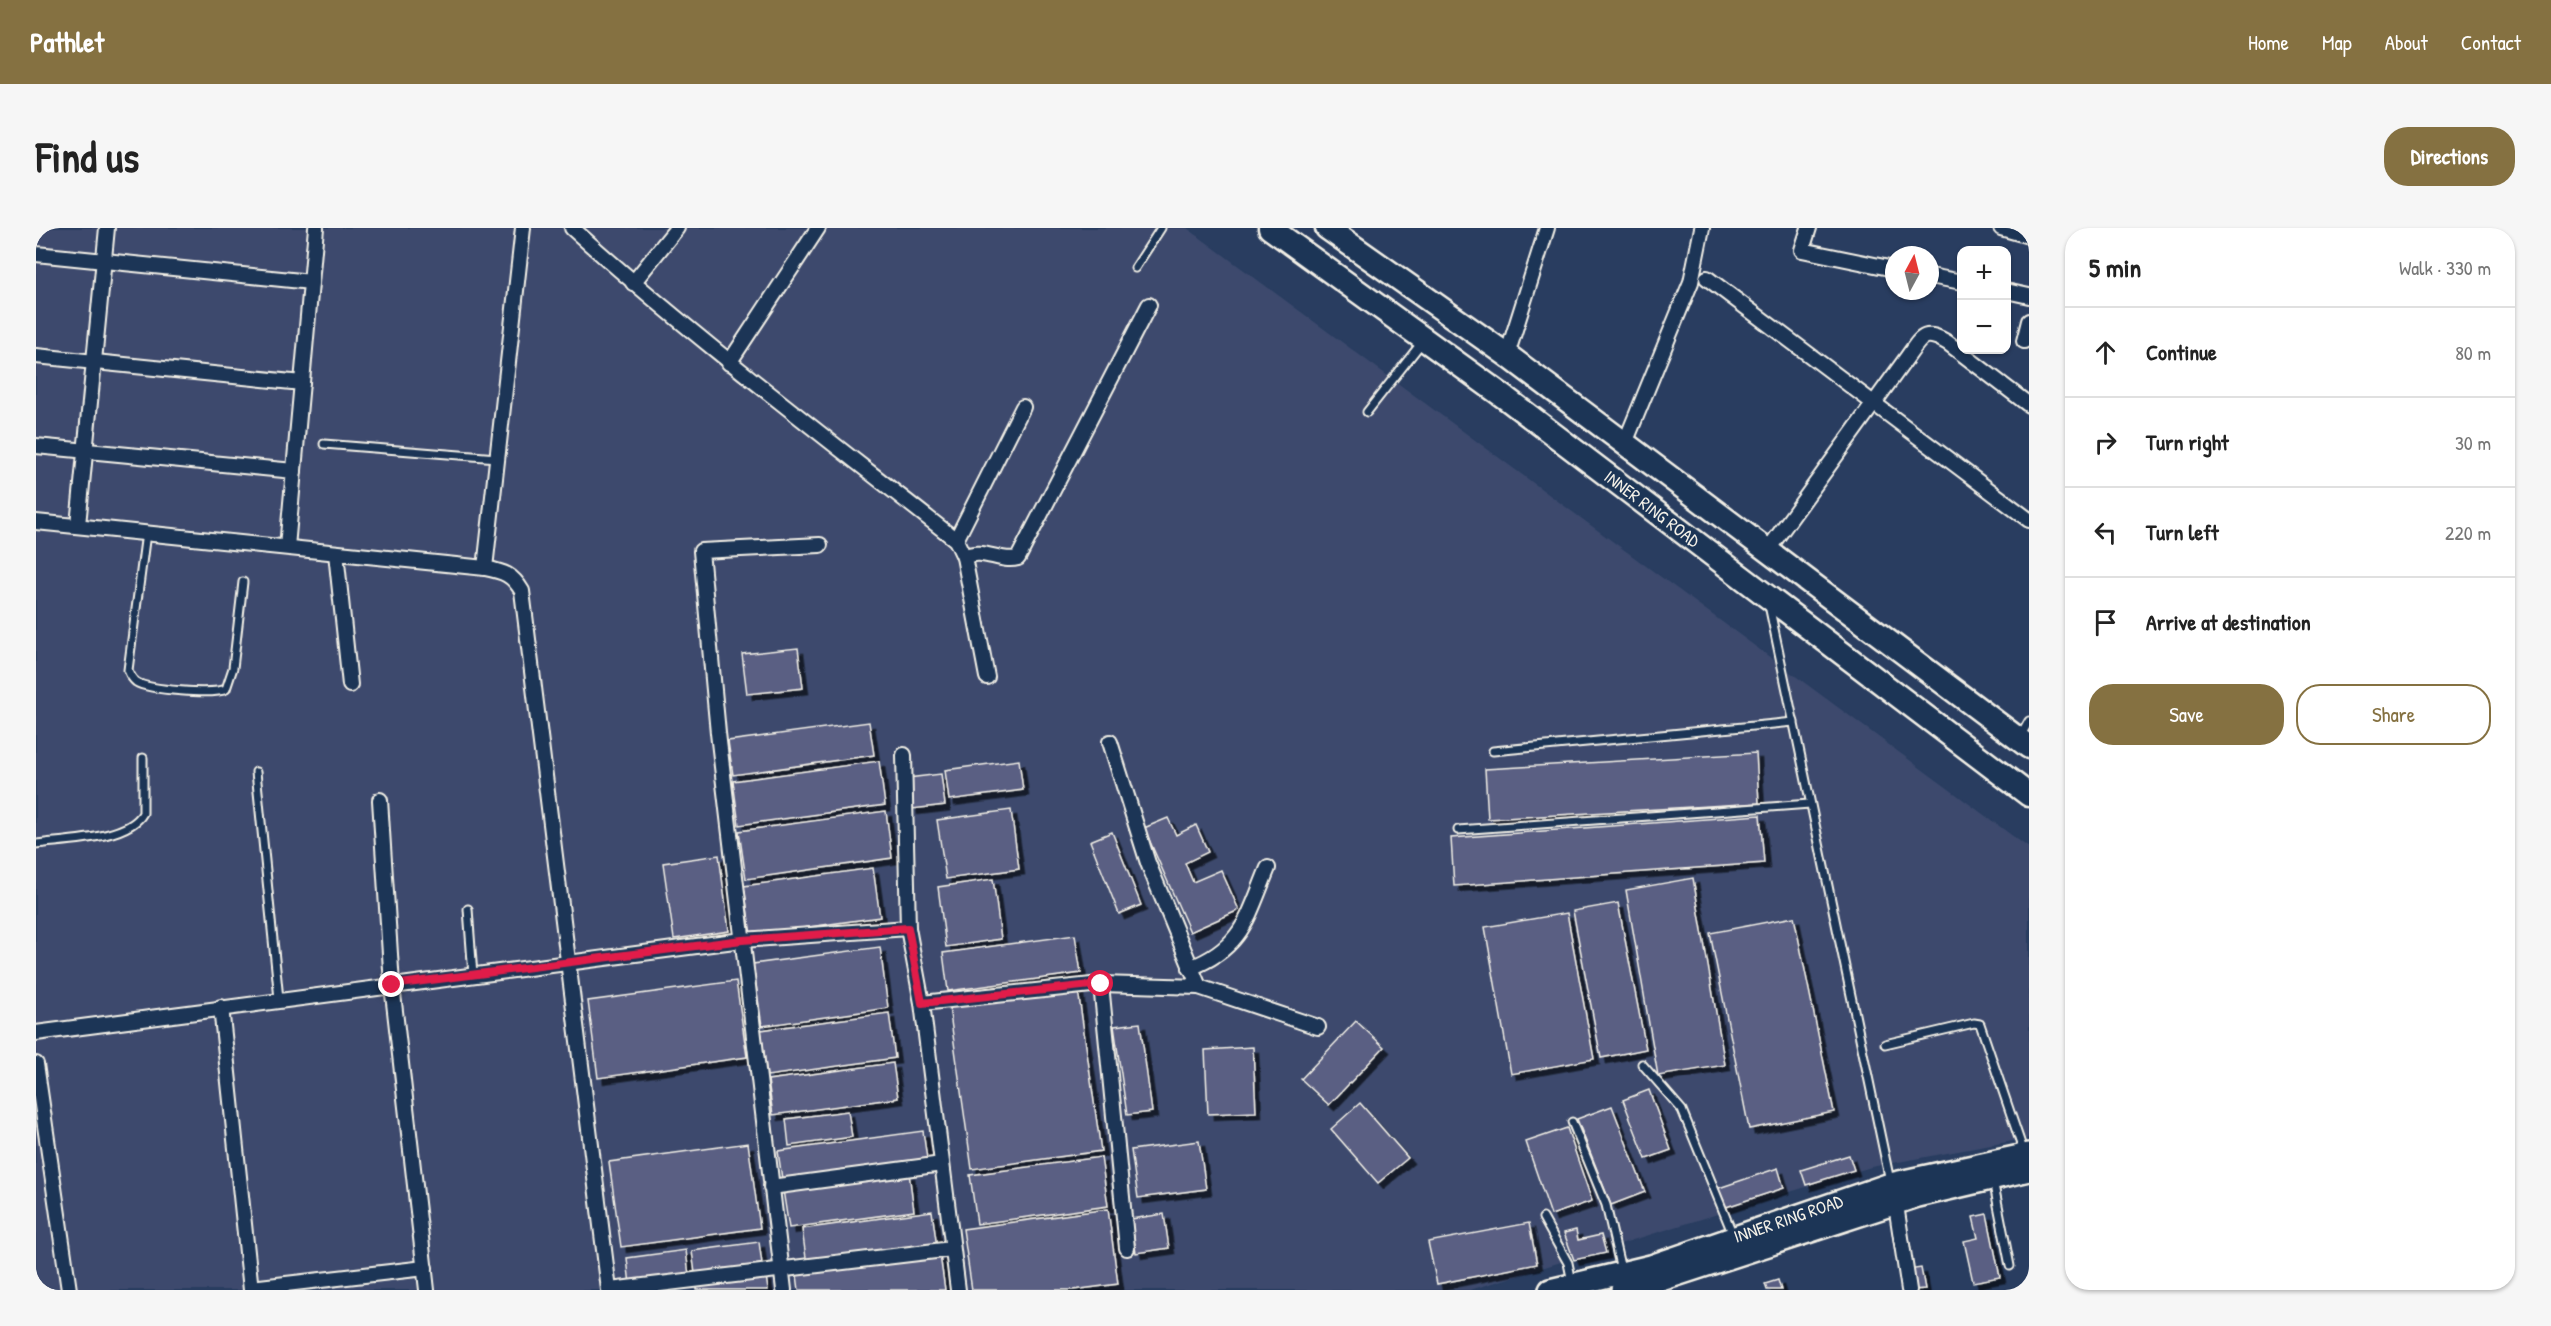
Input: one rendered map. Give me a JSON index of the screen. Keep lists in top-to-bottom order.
{
  "streets": {
    "highway": ["INNER RING ROAD"]
  },
  "north": "top",
  "page": {
    "header": "Pathlet",
    "nav": [
      "Home",
      "Map",
      "About",
      "Contact"
    ],
    "buttons": [
      "Directions",
      ["Save", "Share"]
    ],
    "title": "Find us",
    "heading": ["5 min", "Walk · 330 m"],
    "map_buttons": ["+", "−"],
    "list": [
      ["Continue", "80 m"],
      ["Turn right", "30 m"],
      ["Turn left", "220 m"],
      "Arrive at destination"
    ]
  }
}
